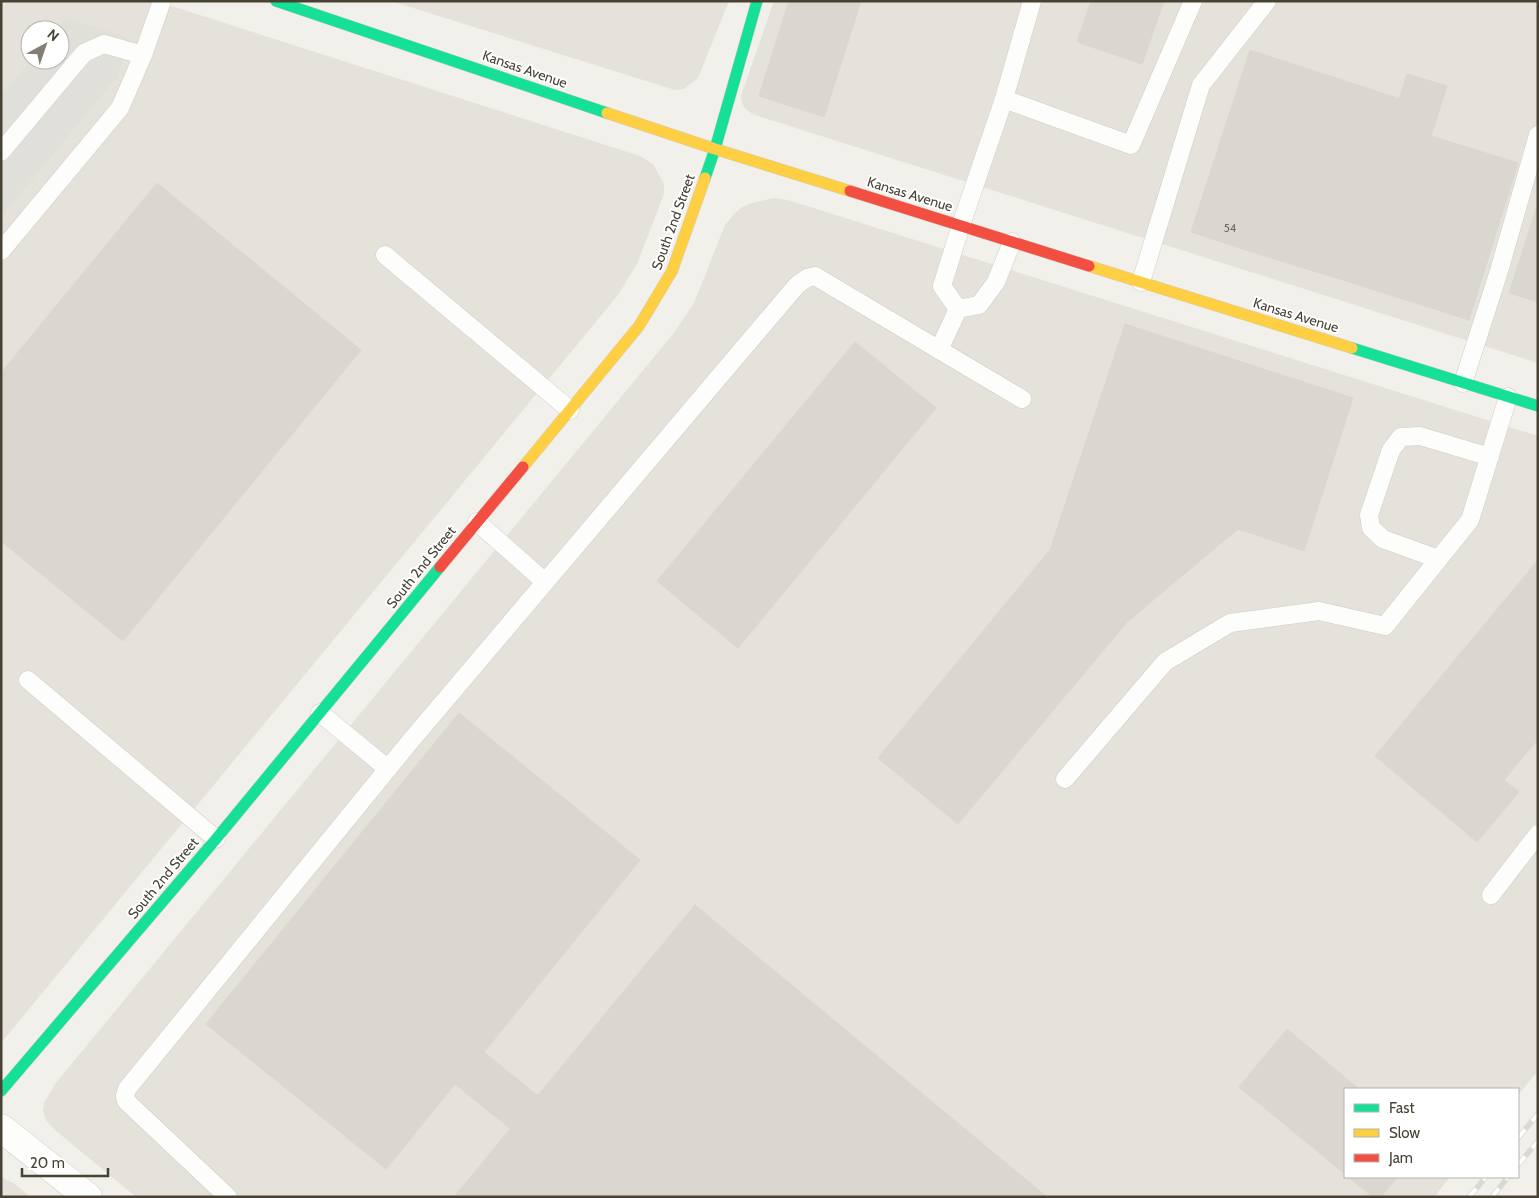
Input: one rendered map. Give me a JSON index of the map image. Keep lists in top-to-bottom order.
{
  "streets": {
    "street": ["Kansas Avenue", "South 2nd Street"]
  },
  "crossings": [
    ["Kansas Avenue", "South 2nd Street"]
  ],
  "house_numbers": ["54"],
  "legend": ["Fast", "Slow", "Jam"],
  "scale_bar": "20 m",
  "north": "top right"
}
